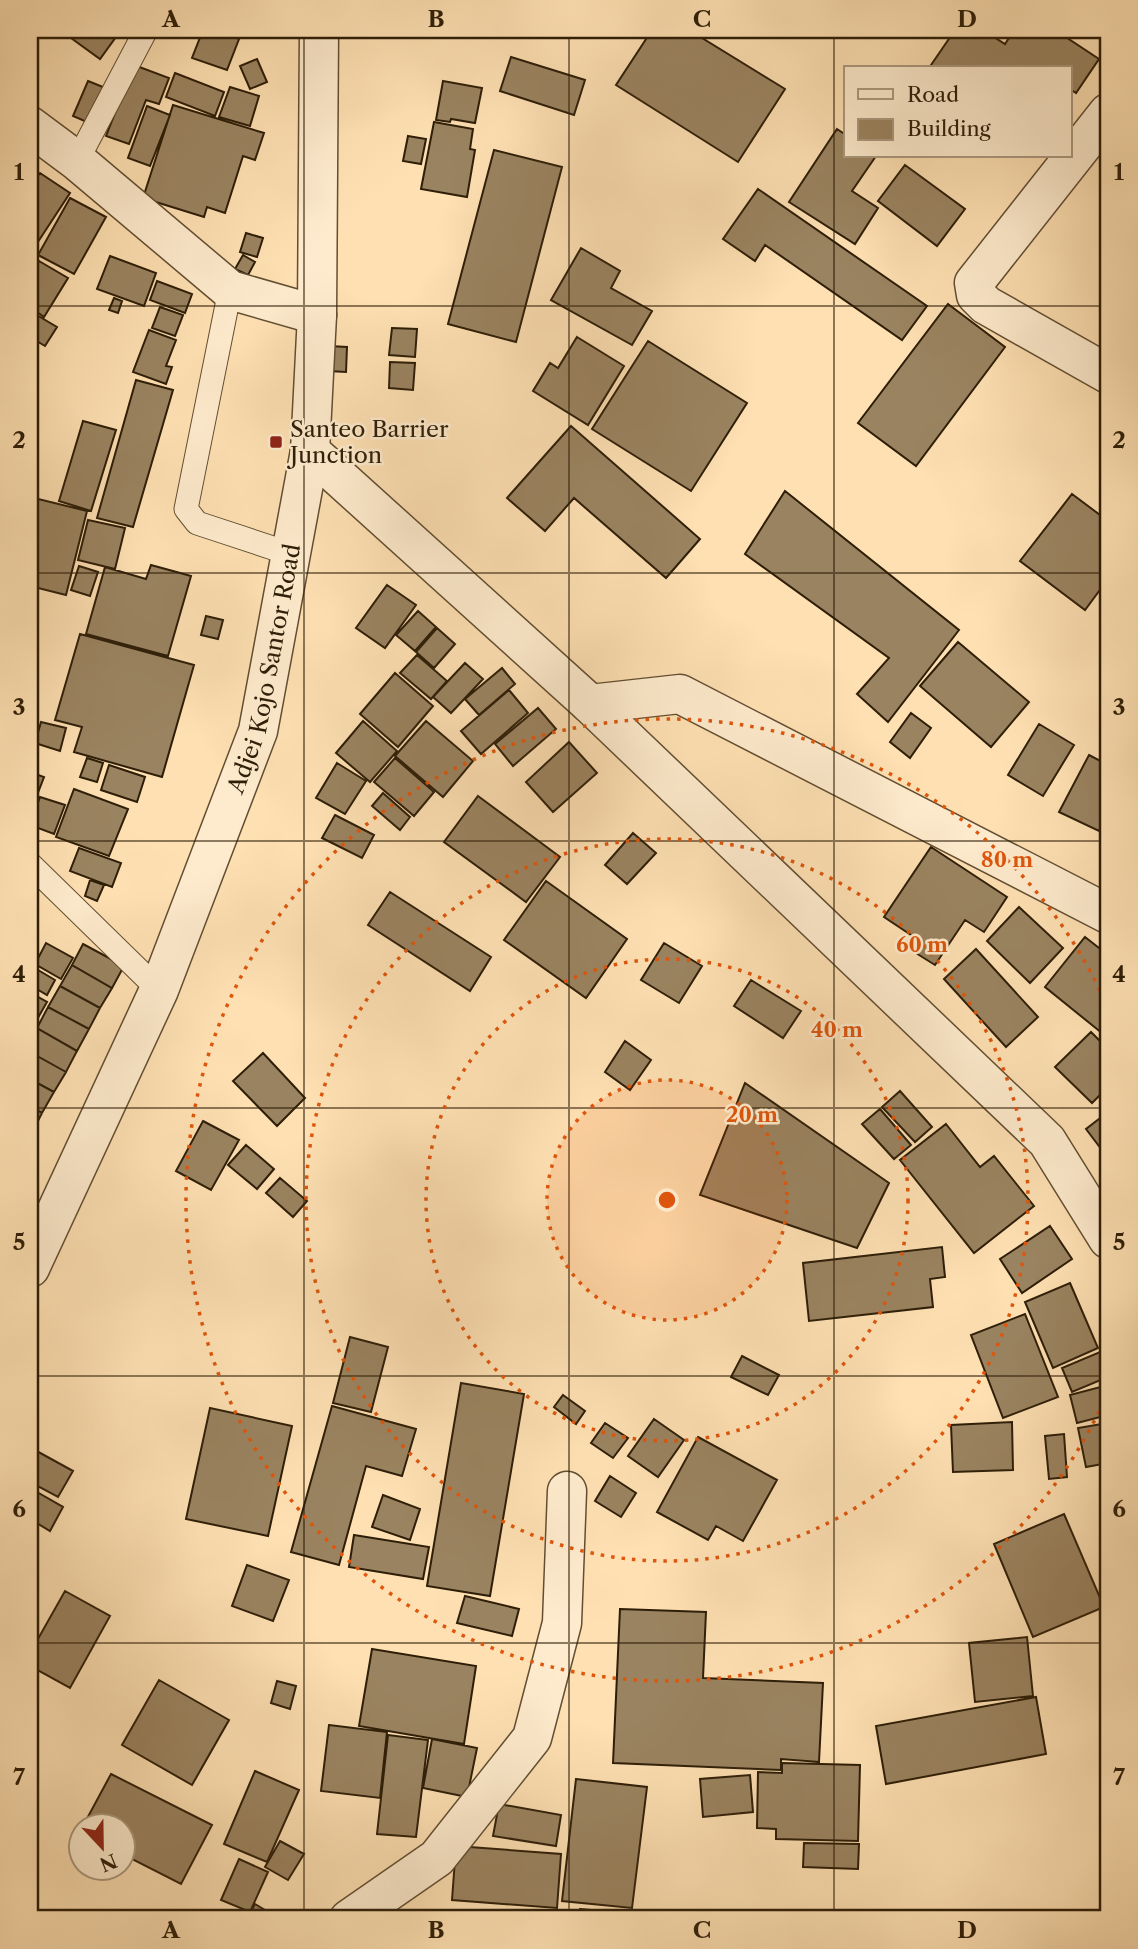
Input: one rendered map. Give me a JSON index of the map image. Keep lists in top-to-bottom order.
{
  "streets": {
    "street": ["Adjei Kojo Santor Road"]
  },
  "places": {
    "transit": ["Santeo Barrier Junction"]
  },
  "legend": ["Road", "Building"],
  "north": "bottom",
  "grid": {
    "columns": [
      "A",
      "B",
      "C",
      "D"
    ],
    "rows": [
      "1",
      "2",
      "3",
      "4",
      "5",
      "6",
      "7"
    ]
  },
  "rings": [
    "80 m",
    "60 m",
    "40 m",
    "20 m"
  ]
}
